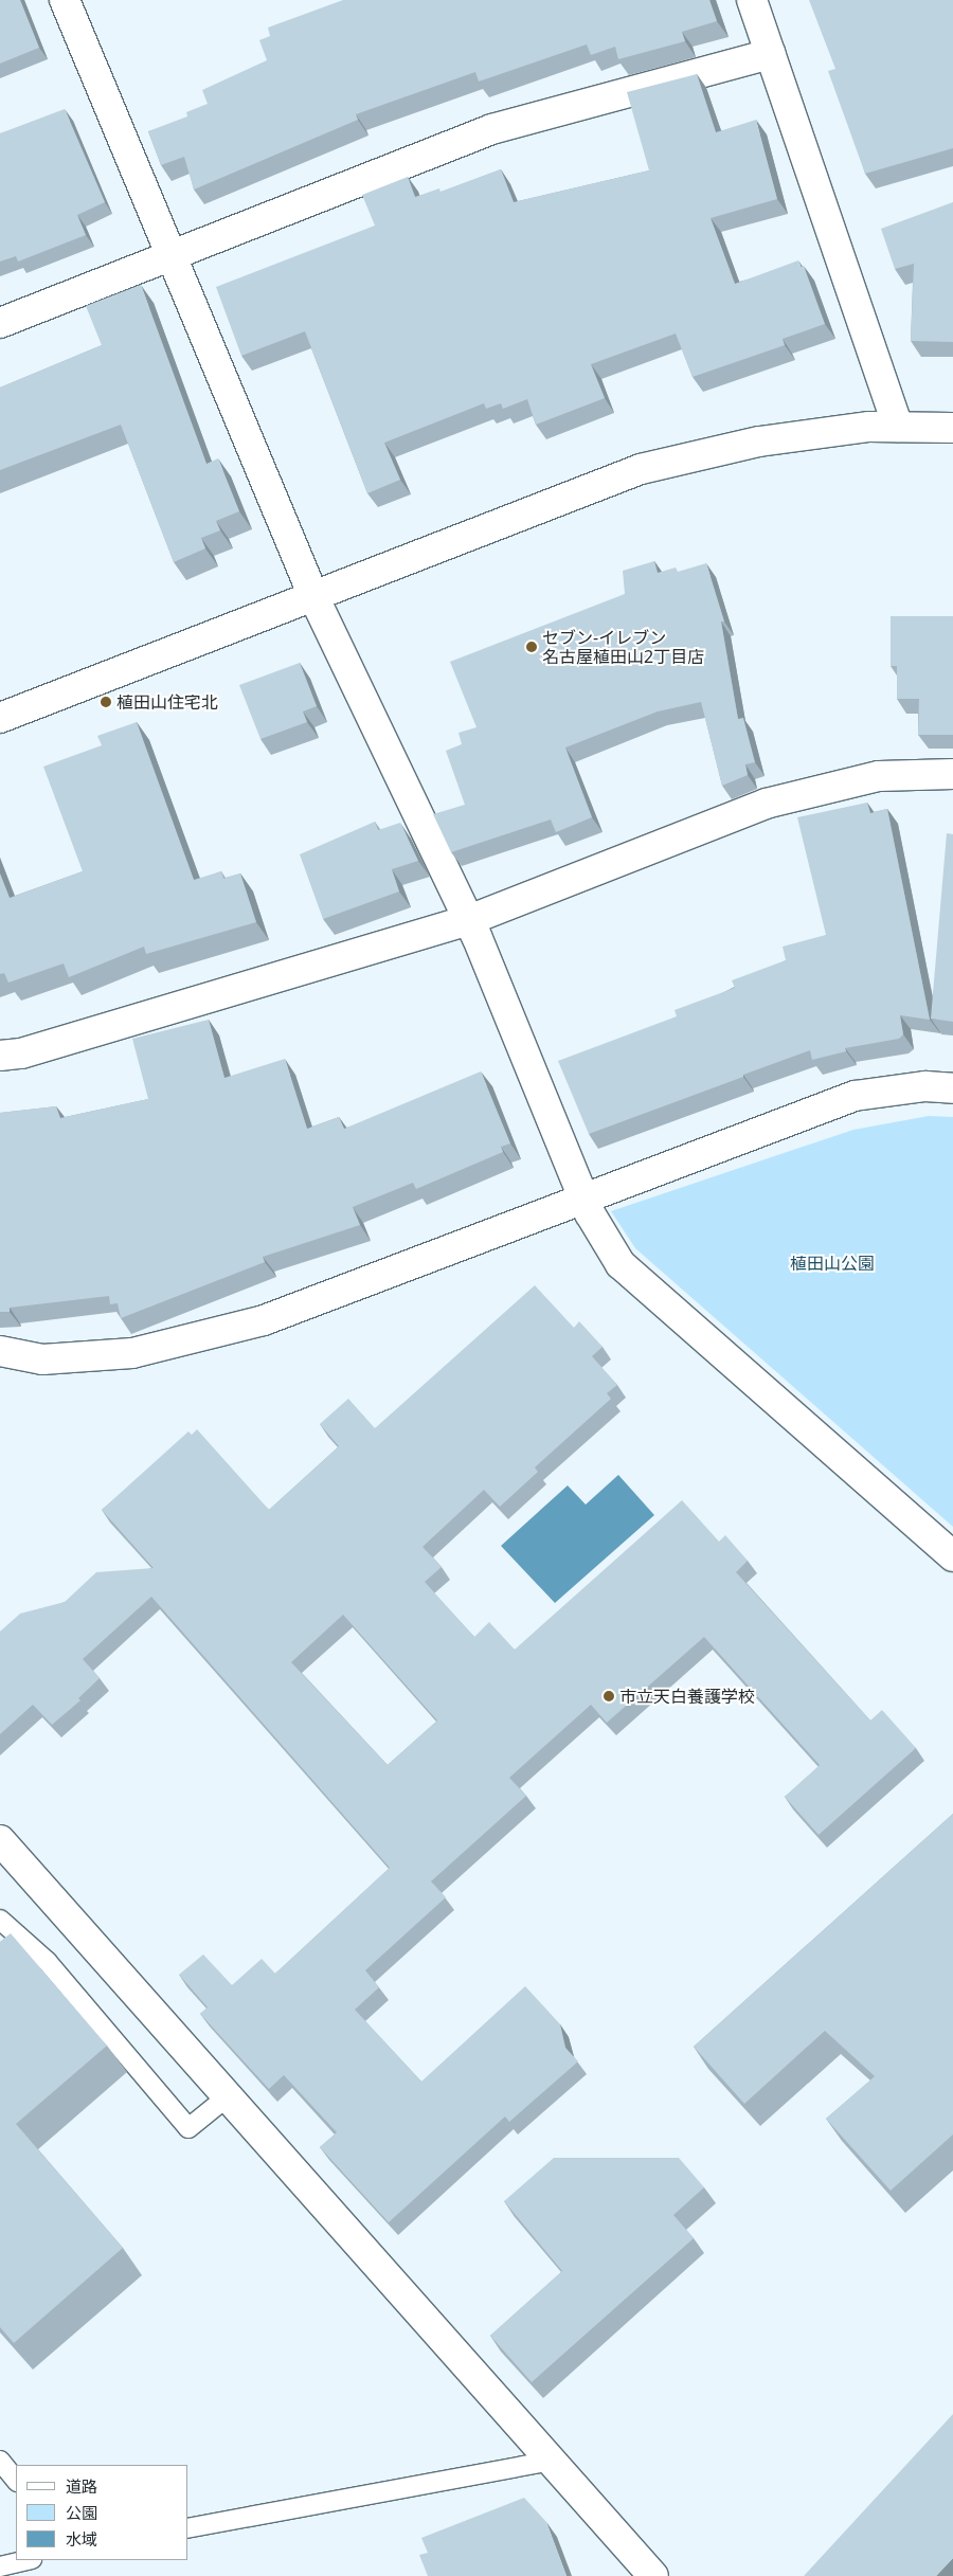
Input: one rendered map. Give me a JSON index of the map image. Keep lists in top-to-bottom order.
{
  "parks": ["植田山公園"],
  "places": ["セブン-イレブン 名古屋植田山2丁目店", "植田山住宅北", "市立天白養護学校"],
  "legend": ["道路", "公園", "水域"]
}
